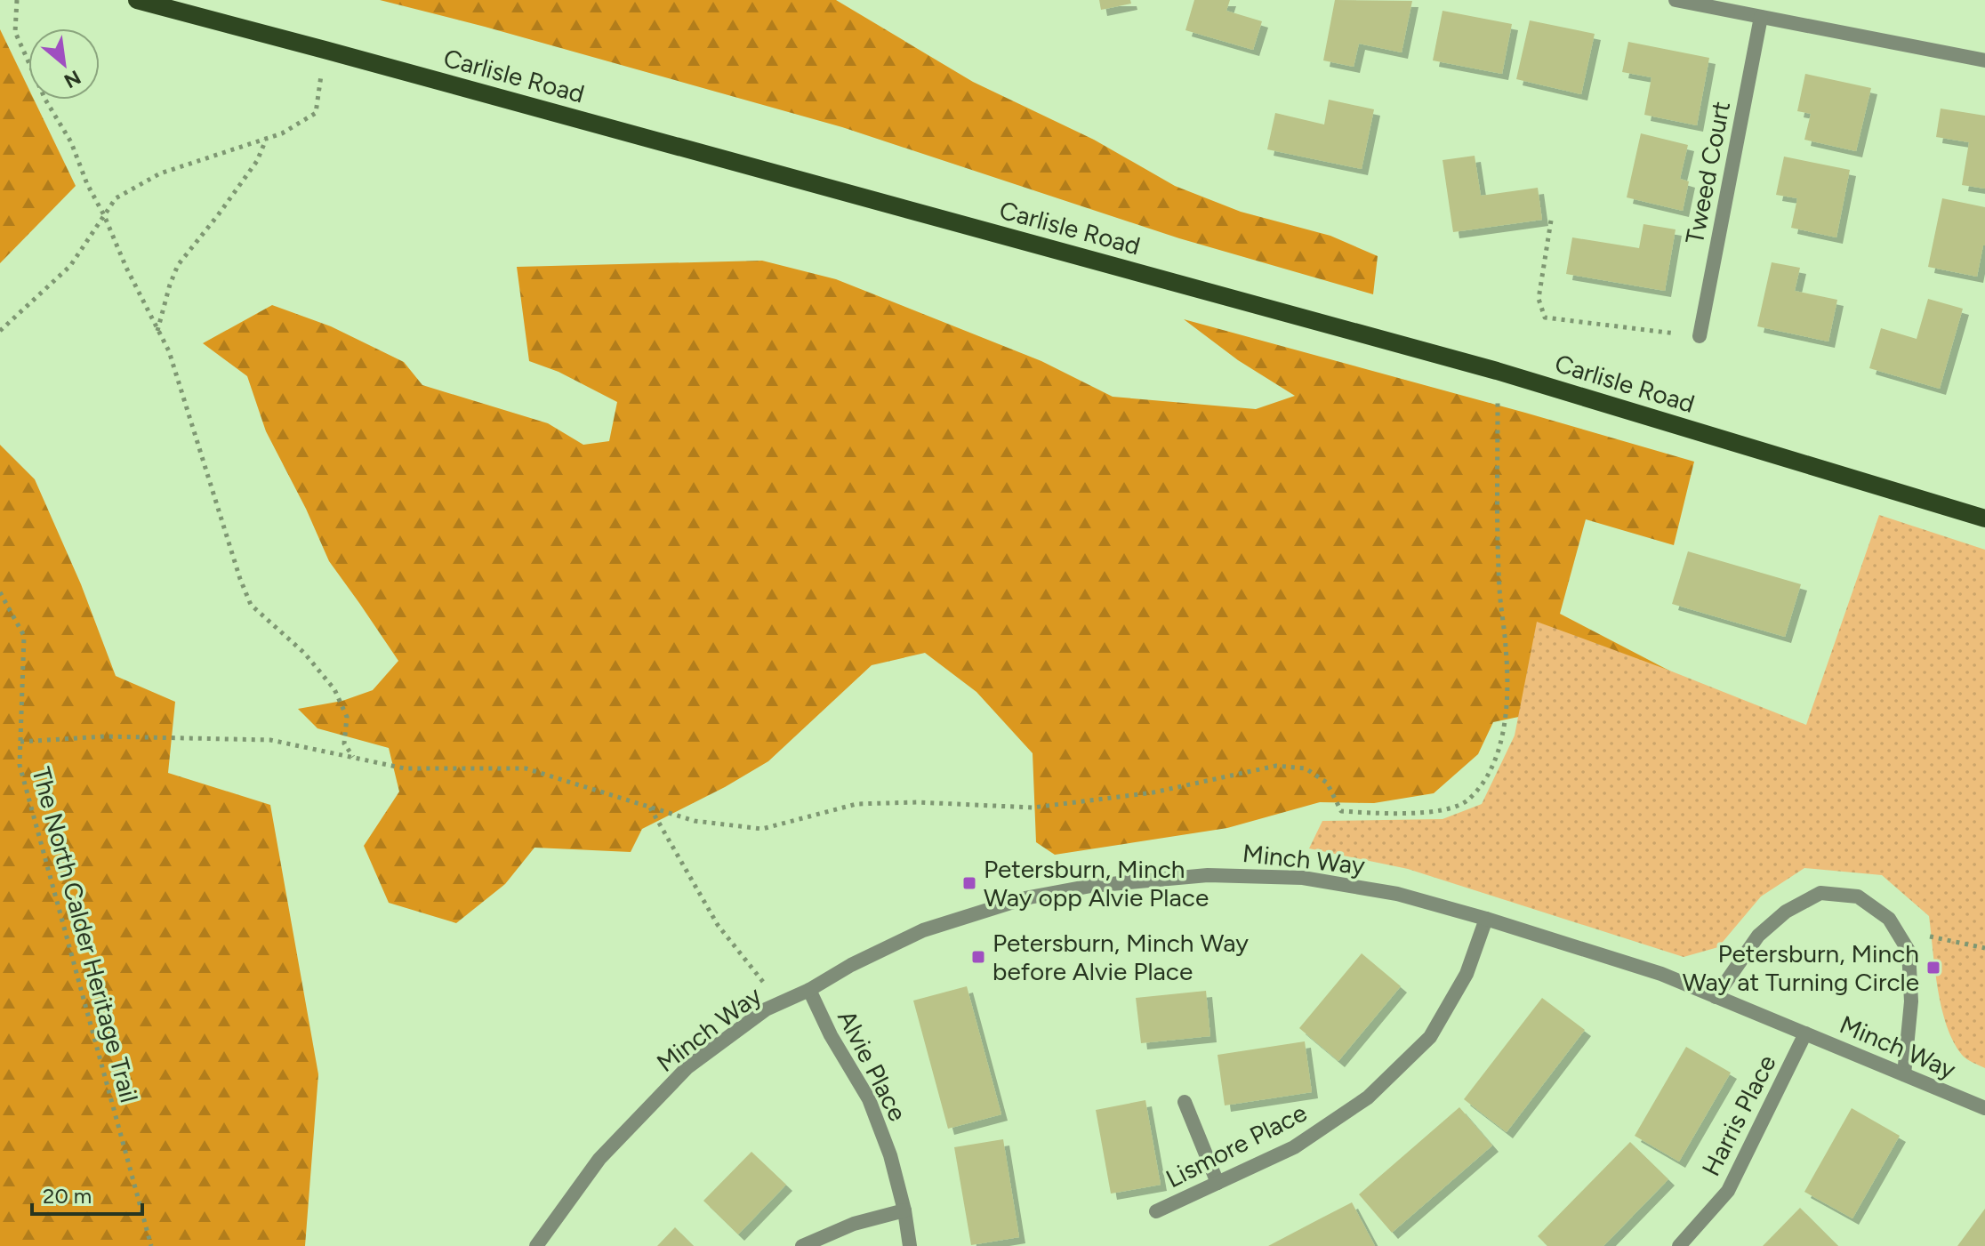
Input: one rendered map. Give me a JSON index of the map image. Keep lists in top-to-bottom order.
{
  "streets": {
    "main road": ["Carlisle Road"],
    "street": [
      "Tweed Court",
      "Minch Way",
      "Alvie Place",
      "Harris Place",
      "Lismore Place"
    ],
    "path": ["The North Calder Heritage Trail"]
  },
  "crossings": [
    ["Minch Way", "Alvie Place"],
    ["Minch Way", "Harris Place"],
    ["Minch Way", "Lismore Place"]
  ],
  "places": {
    "transit": ["Petersburn, Minch Way opp Alvie Place", "Petersburn, Minch Way before Alvie Place", "Petersburn, Minch Way at Turning Circle"]
  },
  "scale_bar": "20 m",
  "north": "bottom right"
}
